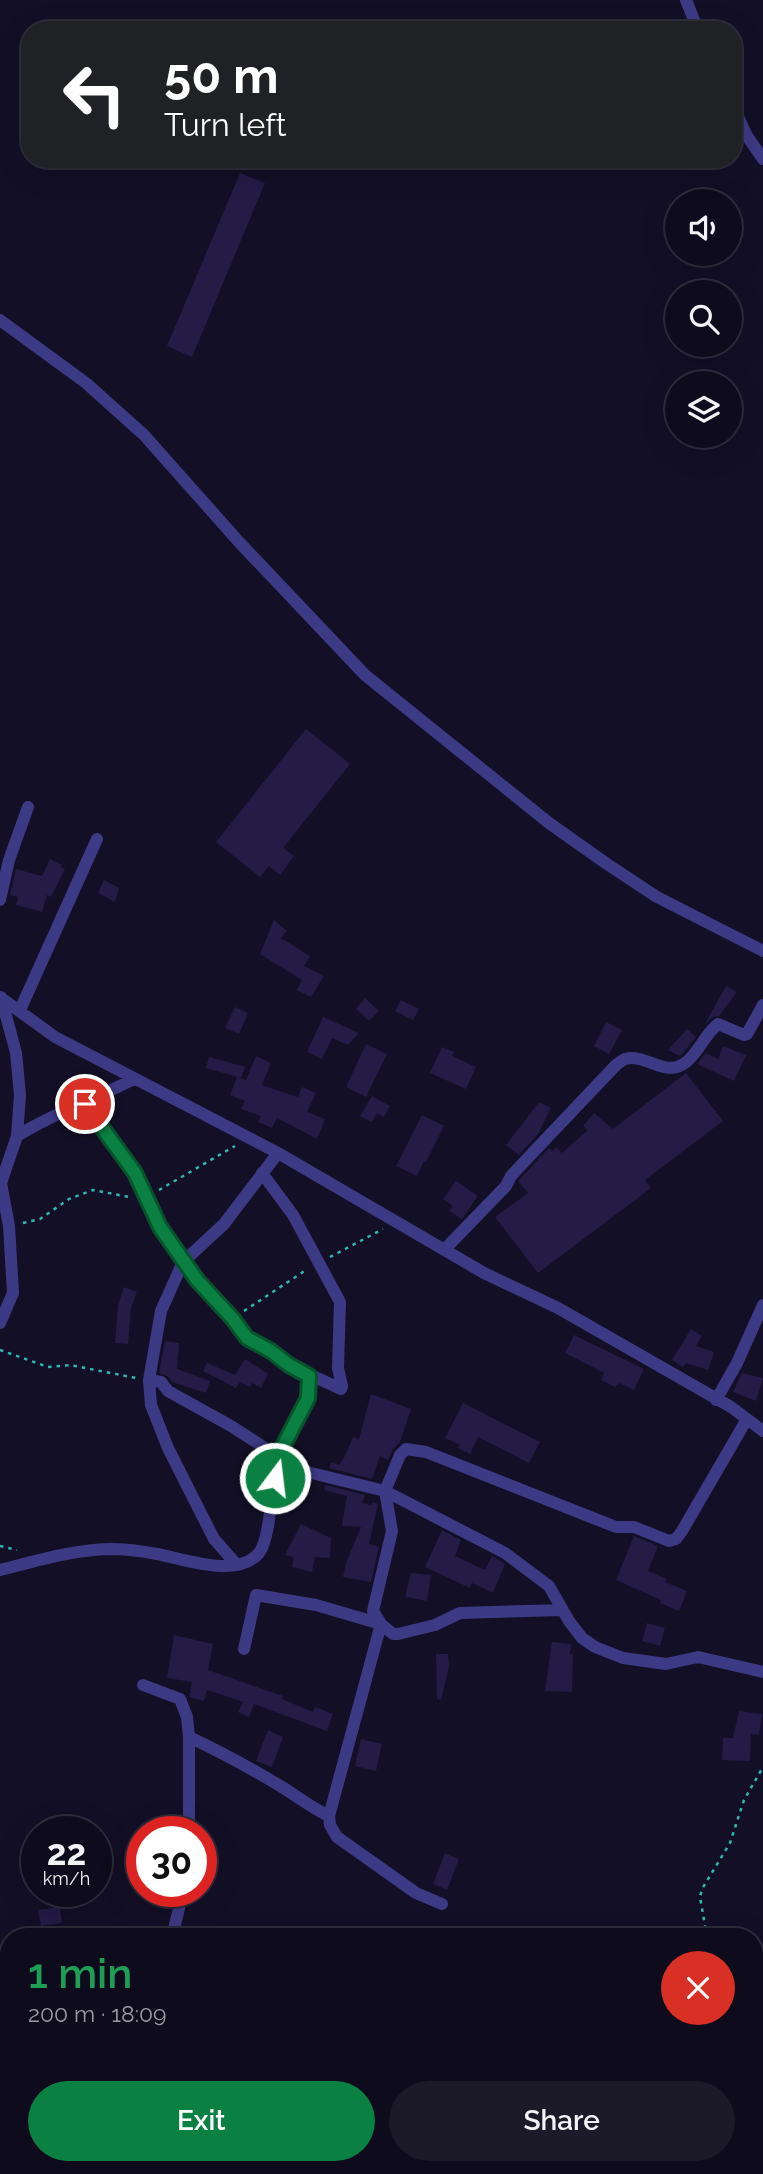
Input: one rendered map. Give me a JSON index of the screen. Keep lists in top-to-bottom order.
{
  "page": {
    "turn": ["50 m", "Turn left"],
    "speed": "22 km/h",
    "limit": "30",
    "heading": ["1 min", "200 m · 18:09"],
    "buttons": ["Exit", "Share"]
  }
}
